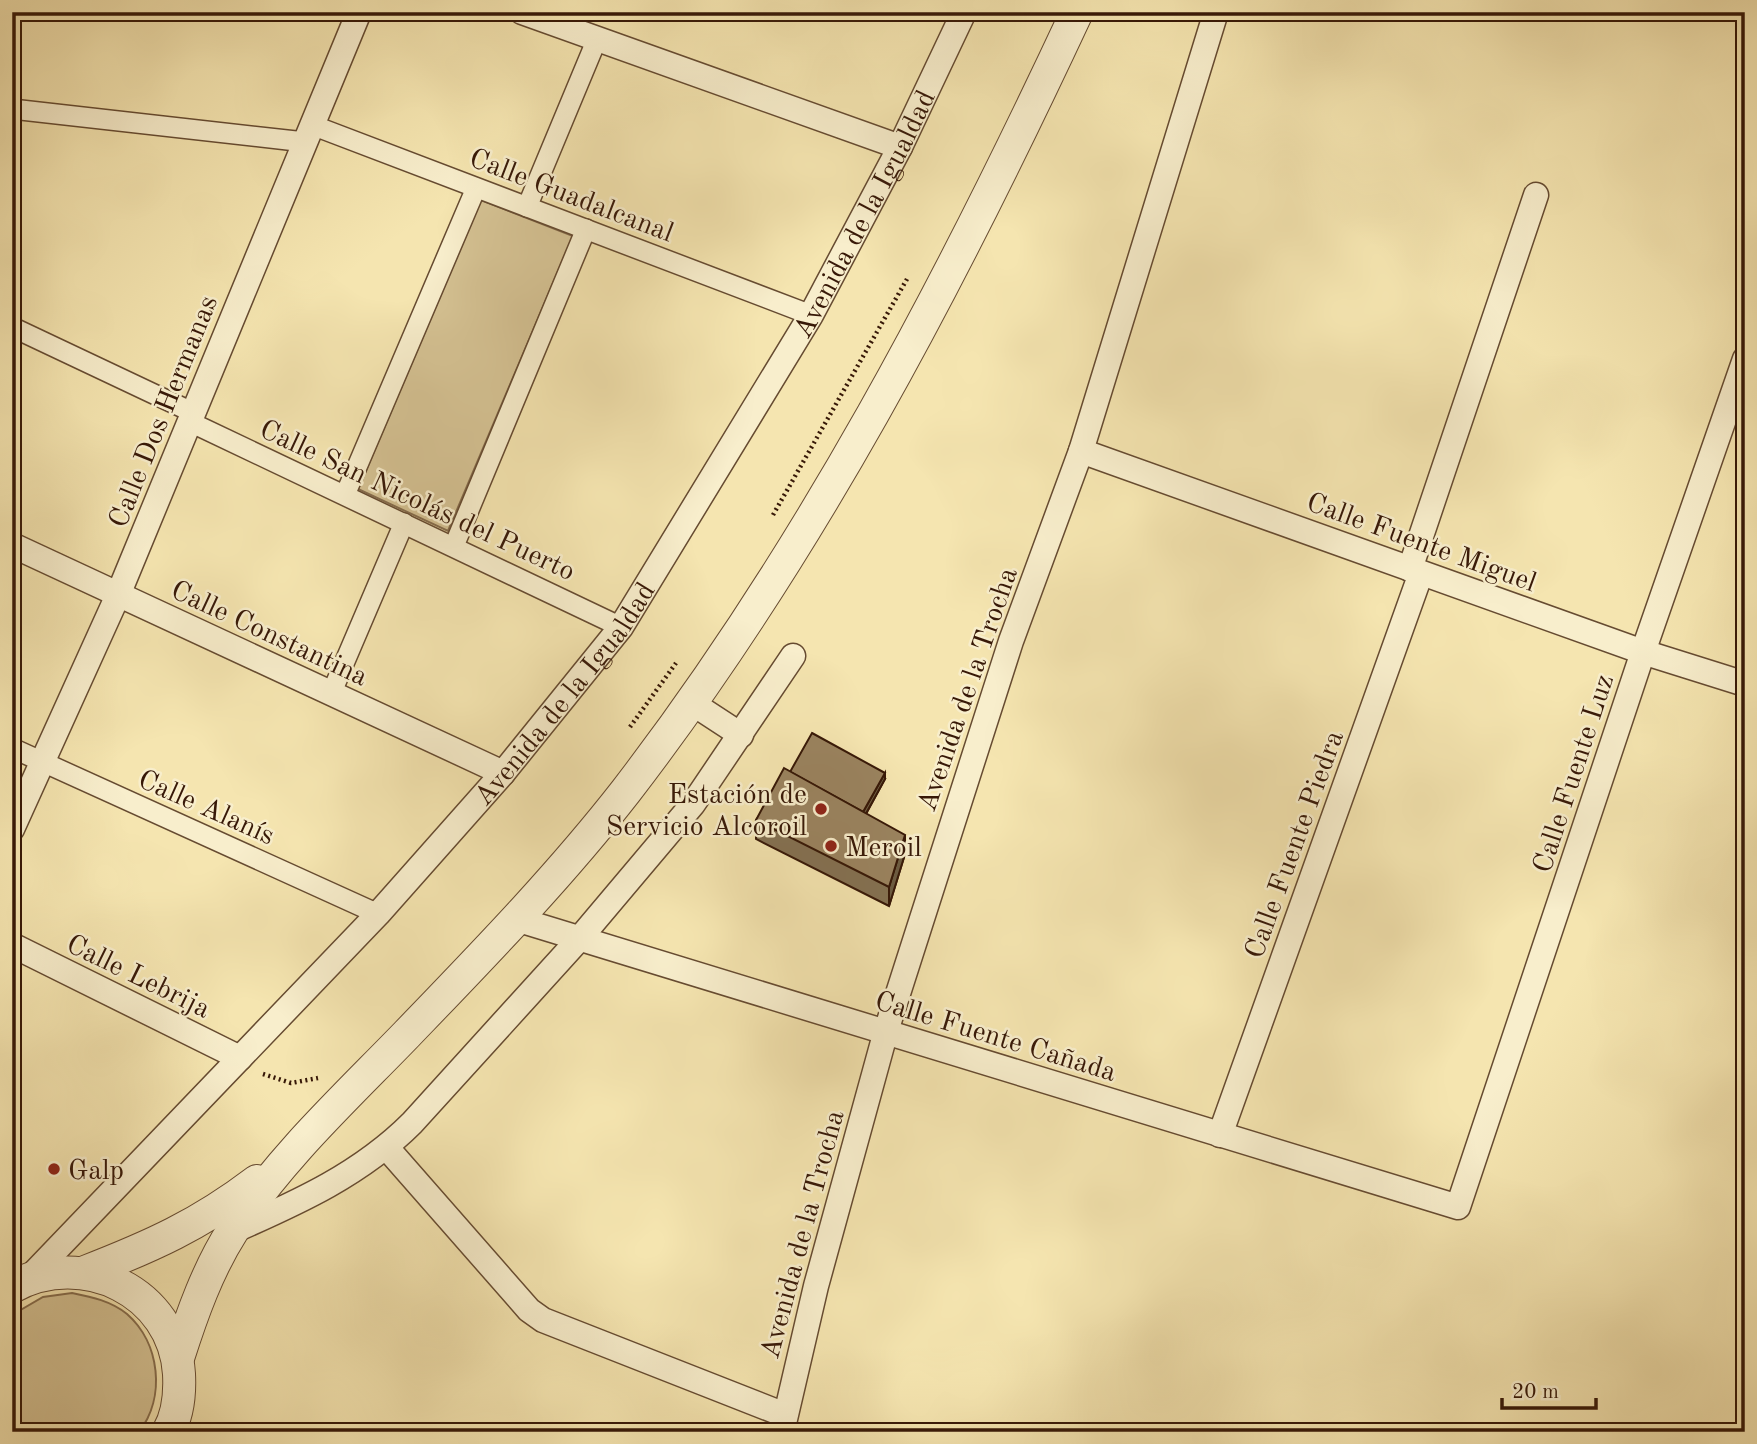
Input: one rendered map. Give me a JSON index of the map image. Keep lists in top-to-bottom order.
{
  "streets": {
    "street": [
      "Calle Guadalcanal",
      "Avenida de la Igualdad",
      "Calle Dos Hermanas",
      "Calle San Nicolás del Puerto",
      "Calle Fuente Miguel",
      "Calle Constantina",
      "Avenida de la Trocha",
      "Calle Fuente Luz",
      "Calle Alanís",
      "Calle Fuente Piedra",
      "Calle Lebrija",
      "Calle Fuente Cañada"
    ]
  },
  "crossings": [
    ["Calle Guadalcanal", "Avenida de la Igualdad"],
    ["Calle Guadalcanal", "Calle Dos Hermanas"],
    ["Avenida de la Igualdad", "Calle San Nicolás del Puerto"],
    ["Avenida de la Igualdad", "Calle Constantina"],
    ["Avenida de la Igualdad", "Calle Alanís"],
    ["Avenida de la Igualdad", "Calle Lebrija"],
    ["Calle Dos Hermanas", "Calle San Nicolás del Puerto"],
    ["Calle Dos Hermanas", "Calle Constantina"],
    ["Calle Dos Hermanas", "Calle Alanís"],
    ["Calle Fuente Miguel", "Avenida de la Trocha"],
    ["Calle Fuente Miguel", "Calle Fuente Luz"],
    ["Calle Fuente Miguel", "Calle Fuente Piedra"],
    ["Avenida de la Trocha", "Calle Fuente Cañada"],
    ["Calle Fuente Luz", "Calle Fuente Cañada"],
    ["Calle Fuente Piedra", "Calle Fuente Cañada"]
  ],
  "places": ["Estación de Servicio Alcoroil", "Meroil", "Galp"],
  "scale_bar": "20 m"
}
